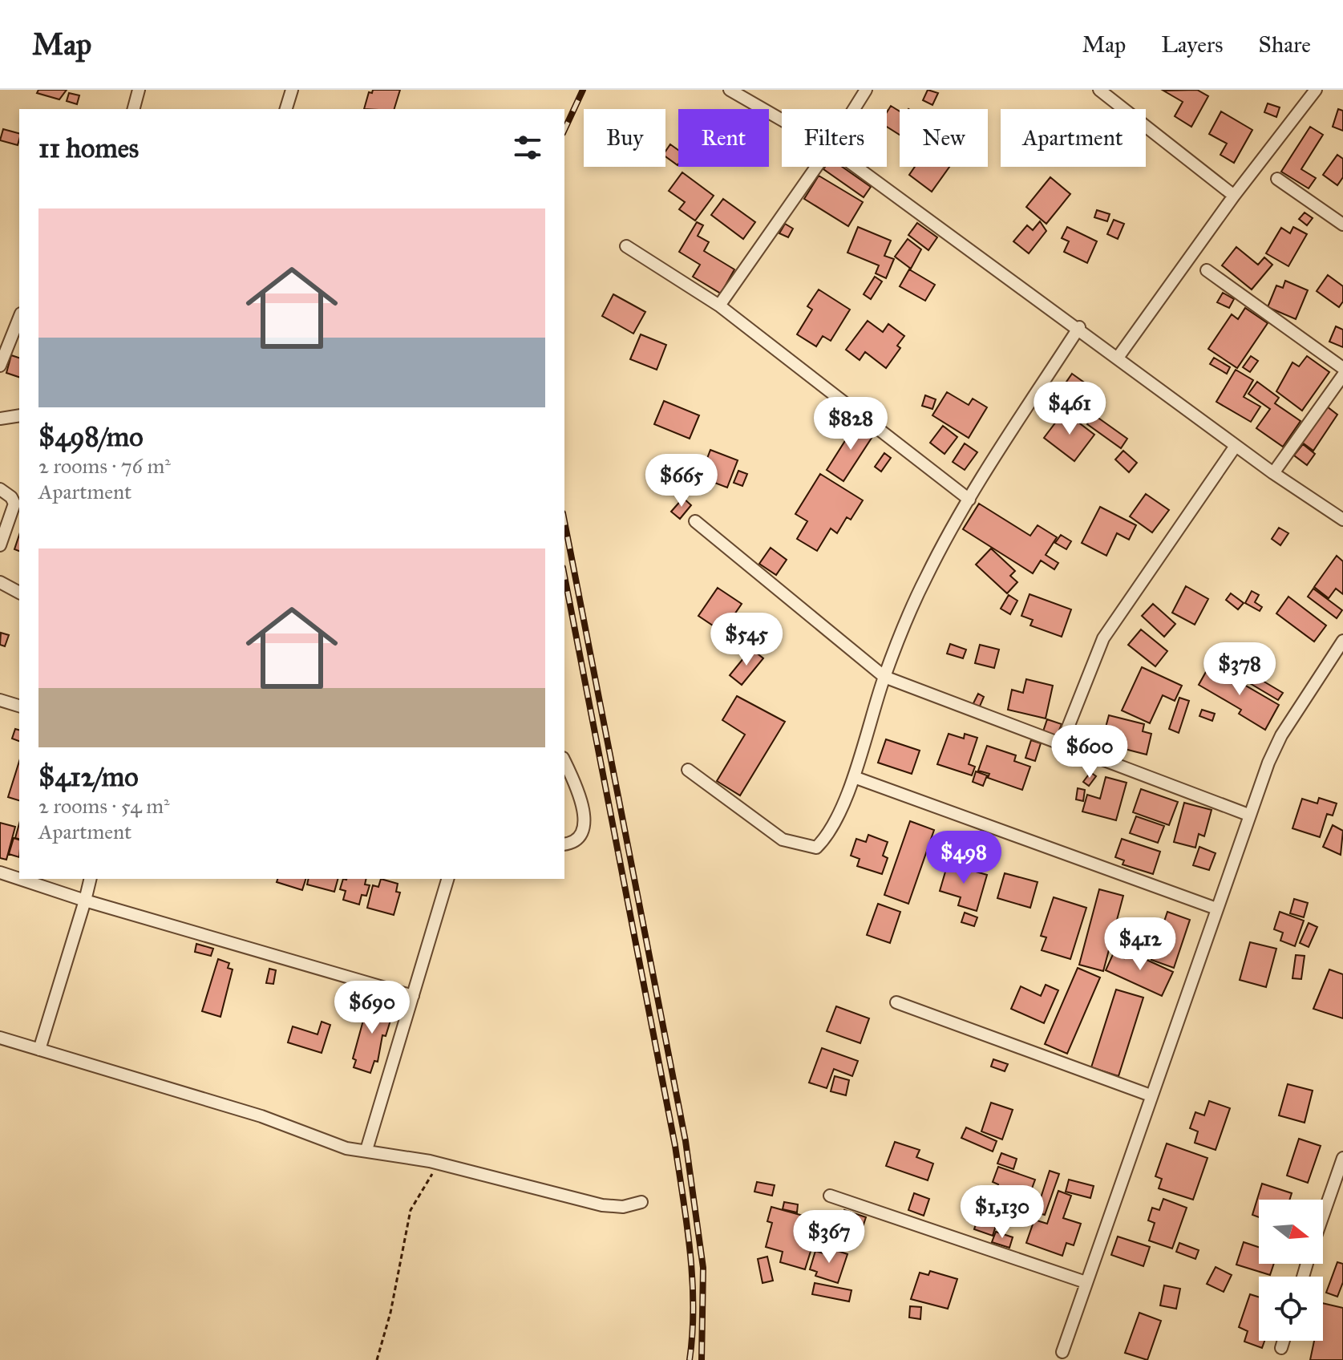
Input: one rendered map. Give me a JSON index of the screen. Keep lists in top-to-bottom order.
{
  "north": "right",
  "page": {
    "header": "Map",
    "nav": ["Map", "Layers", "Share"],
    "chip": [
      "Buy",
      "Rent",
      "Filters",
      "New",
      "Apartment"
    ],
    "heading": "11 homes",
    "list": [
      {
        "name": "$498/mo",
        "note": "2 rooms · 76 m² · Apartment"
      },
      {
        "name": "$412/mo",
        "note": "2 rooms · 54 m² · Apartment"
      }
    ],
    "price": [
      "$461",
      "$828",
      "$665",
      "$545",
      "$378",
      "$600",
      "$498",
      "$412",
      "$690",
      "$1,130",
      "$367"
    ]
  }
}
